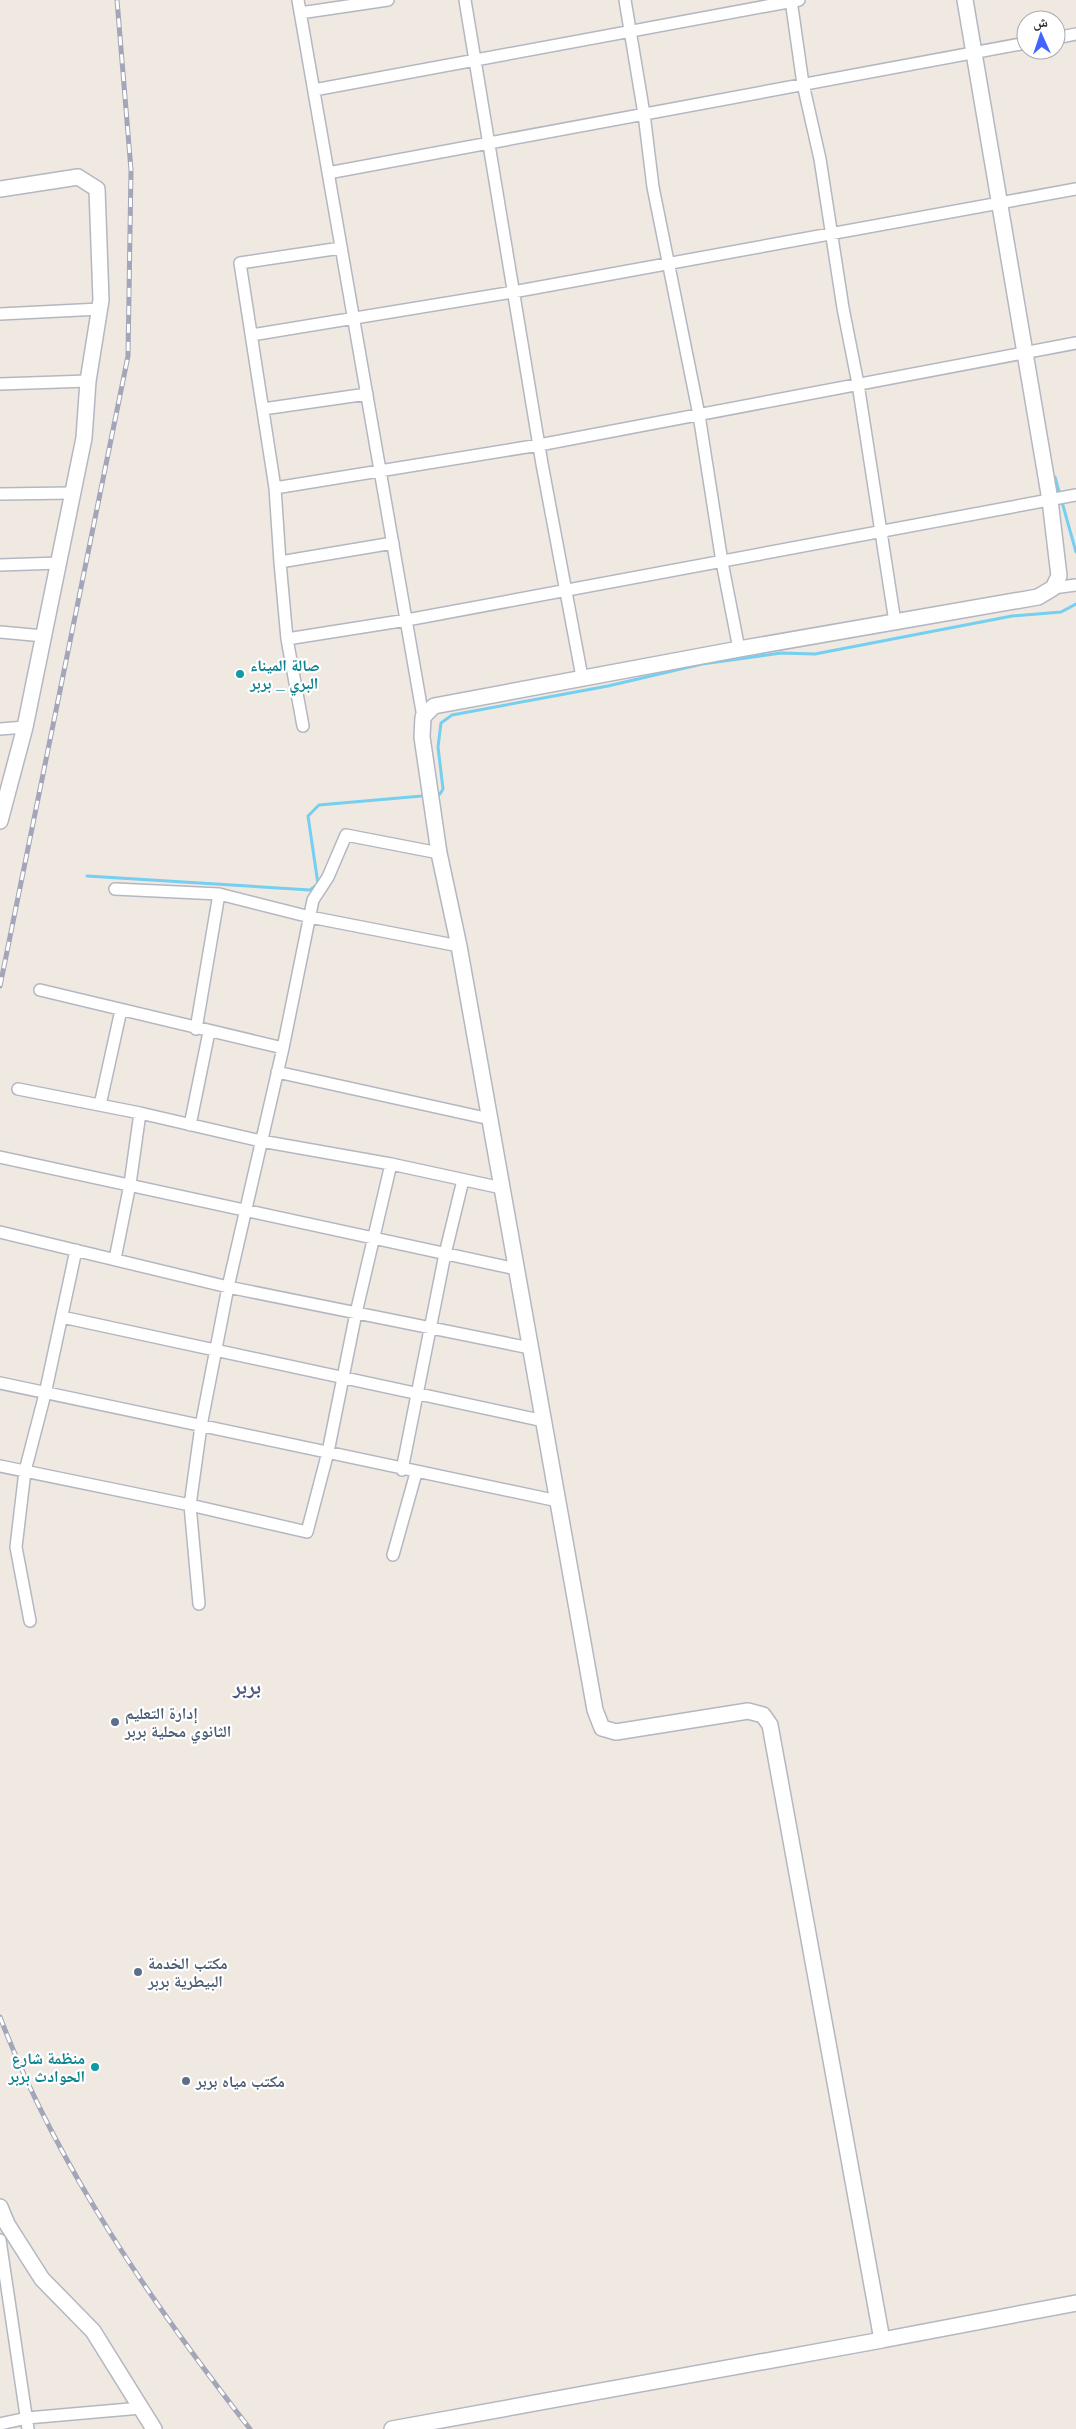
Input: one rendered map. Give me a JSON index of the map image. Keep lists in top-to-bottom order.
{
  "districts": ["بربر"],
  "places": [
    "صالة الميناء البري _ بربر",
    "إدارة التعليم الثانوي محلية بربر",
    "مكتب الخدمة البيطرية بربر",
    "منظمة شارع الحوادث بربر",
    "مكتب مياه بربر"
  ],
  "north": "top"
}
